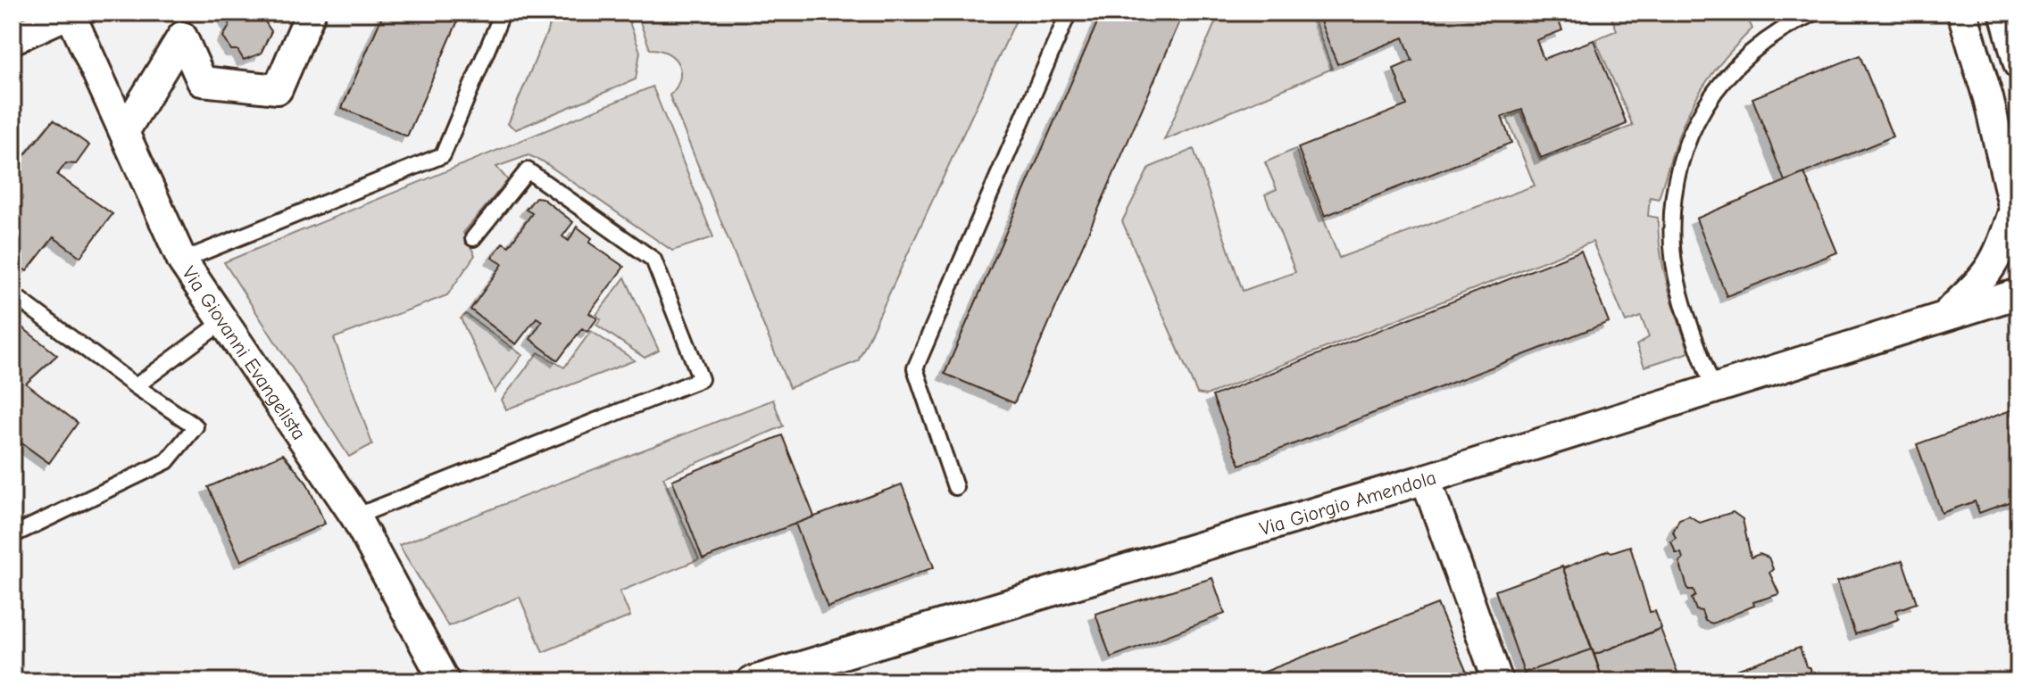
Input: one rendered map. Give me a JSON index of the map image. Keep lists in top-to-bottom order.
{
  "streets": {
    "street": ["Via Giovanni Evangelista", "Via Giorgio Amendola"]
  }
}
